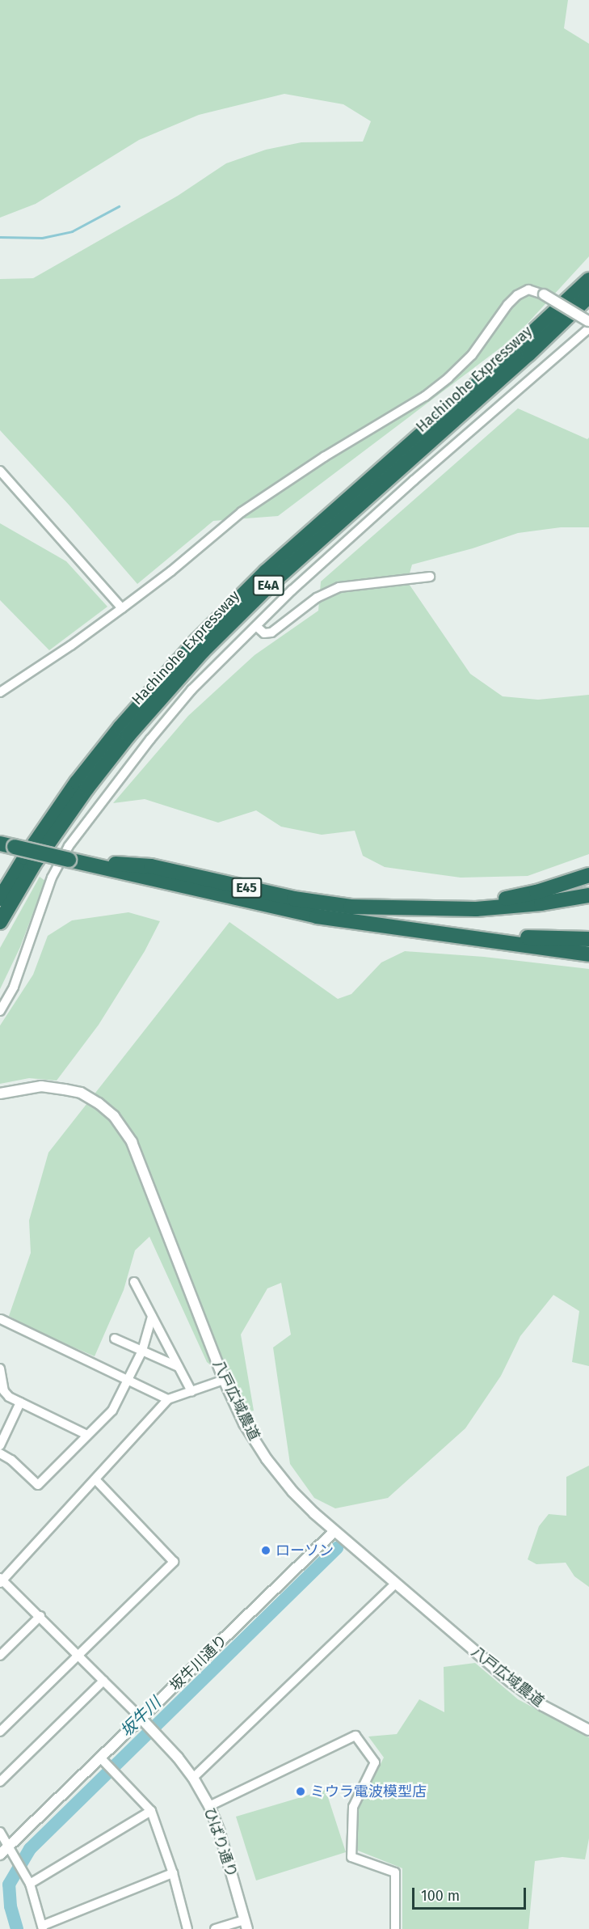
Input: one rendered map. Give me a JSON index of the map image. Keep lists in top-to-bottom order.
{
  "streets": {
    "highway": ["Hachinohe Expressway", "E4A", "E45"],
    "street": ["八戸広域農道", "坂牛川通り", "ひばり通り"]
  },
  "crossings": [
    ["八戸広域農道", "坂牛川通り"],
    ["坂牛川通り", "ひばり通り"]
  ],
  "water": ["坂牛川"],
  "places": ["ローソン", "ミウラ電波模型店"],
  "scale_bar": "100 m"
}
